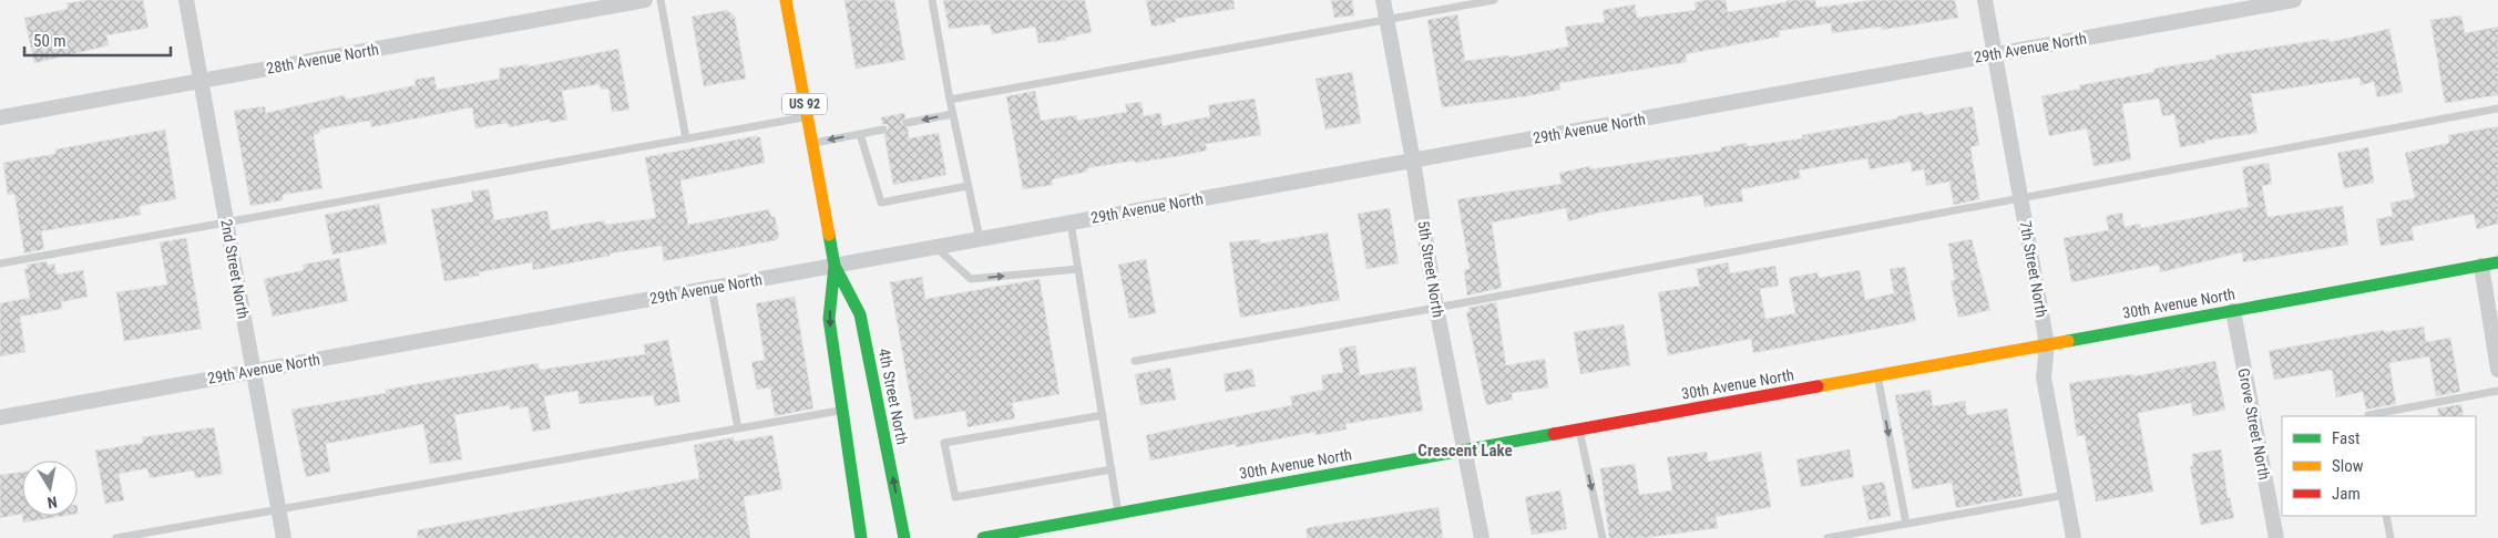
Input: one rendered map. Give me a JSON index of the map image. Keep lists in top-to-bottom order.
{
  "streets": {
    "street": [
      "29th Avenue North",
      "28th Avenue North",
      "US 92",
      "2nd Street North",
      "5th Street North",
      "7th Street North",
      "30th Avenue North",
      "4th Street North",
      "Grove Street North"
    ]
  },
  "crossings": [
    ["29th Avenue North", "2nd Street North"],
    ["29th Avenue North", "5th Street North"],
    ["29th Avenue North", "7th Street North"],
    ["29th Avenue North", "4th Street North"],
    ["28th Avenue North", "2nd Street North"],
    ["5th Street North", "30th Avenue North"],
    ["7th Street North", "30th Avenue North"],
    ["30th Avenue North", "Grove Street North"]
  ],
  "districts": ["Crescent Lake"],
  "legend": ["Fast", "Slow", "Jam"],
  "scale_bar": "50 m",
  "north": "bottom"
}
